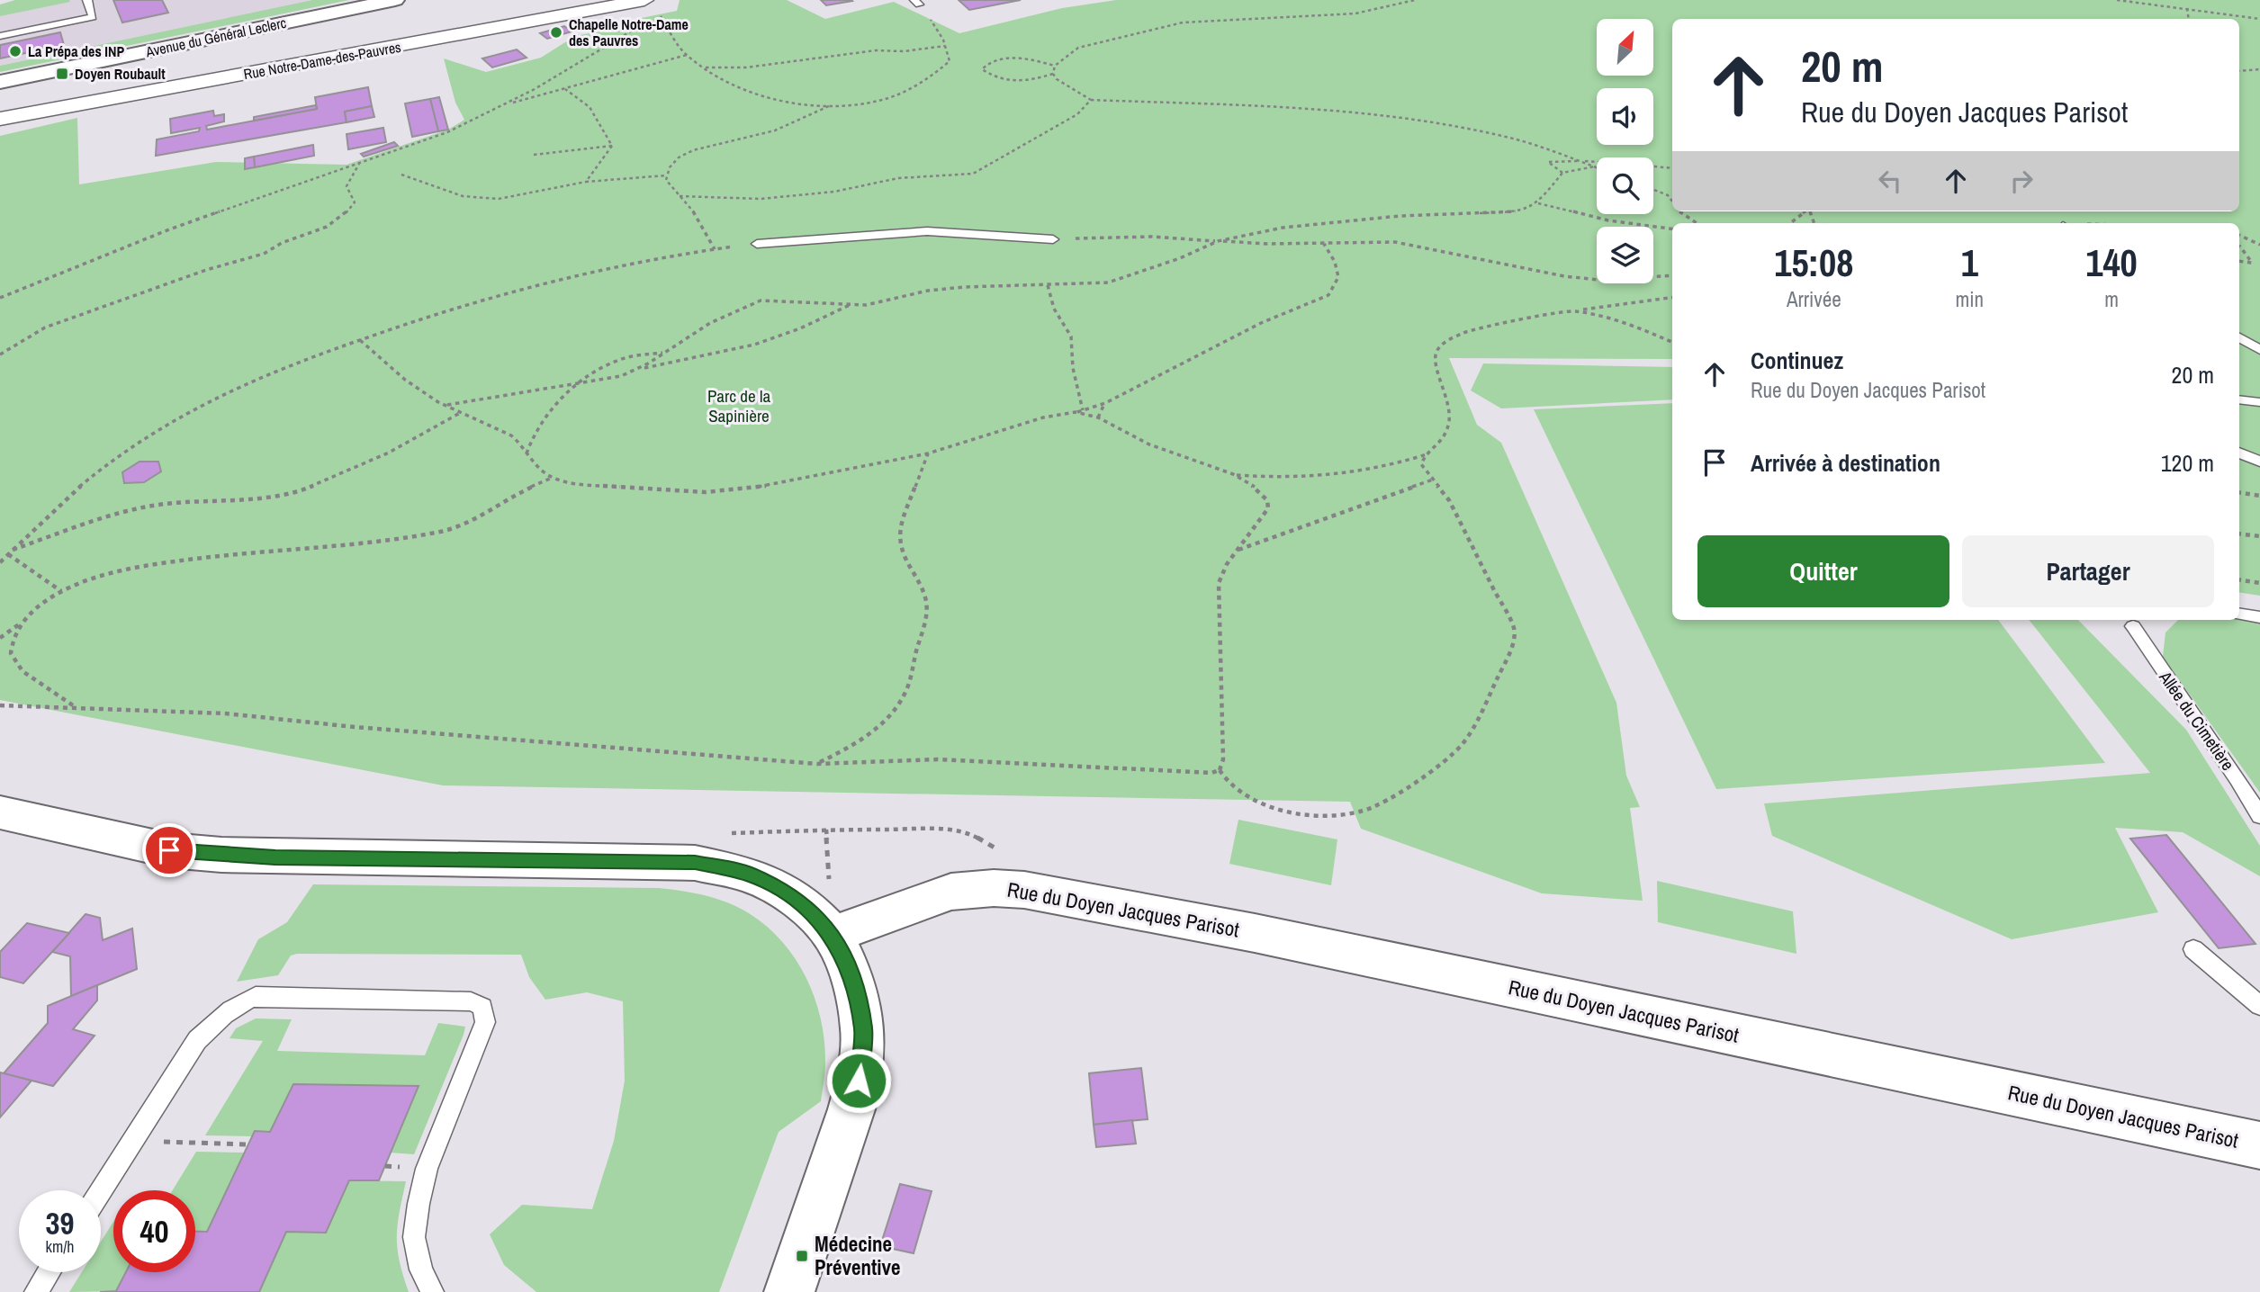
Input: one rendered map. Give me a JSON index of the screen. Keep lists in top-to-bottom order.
{
  "streets": {
    "street": ["Avenue du Général Leclerc", "Rue Notre-Dame-des-Pauvres", "Rue du Doyen Jacques Parisot"],
    "lane": ["Allée du Cimetière"]
  },
  "parks": ["Parc de la Sapinière"],
  "places": {
    "other": ["Chapelle Notre-Dame des Pauvres", "La Prépa des INP"],
    "transit": ["Doyen Roubault", "Médecine Préventive"]
  },
  "north": "top right",
  "page": {
    "turn": ["20 m", "Rue du Doyen Jacques Parisot"],
    "eta": [
      "15:08",
      "Arrivée",
      "1",
      "min",
      "140",
      "m"
    ],
    "list": [
      {
        "name": "Continuez",
        "note": "Rue du Doyen Jacques Parisot",
        "value": "20 m"
      },
      {
        "name": "Arrivée à destination",
        "value": "120 m"
      }
    ],
    "buttons": ["Quitter", "Partager"],
    "speed": "39 km/h",
    "limit": "40"
  }
}
